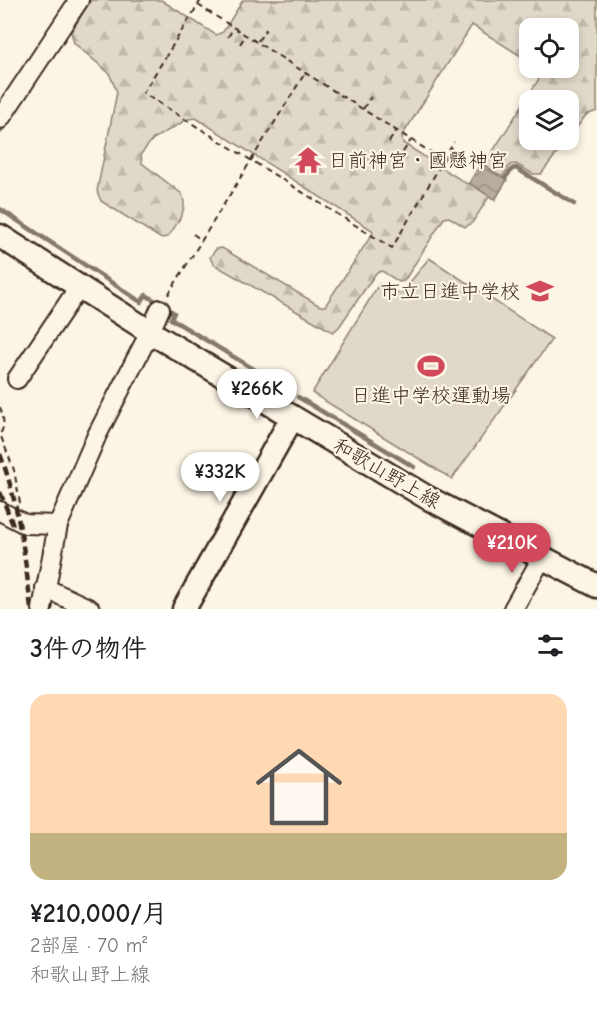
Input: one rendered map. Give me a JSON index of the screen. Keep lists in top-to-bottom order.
{
  "streets": {
    "main road": ["和歌山野上線"]
  },
  "places": {
    "temple": ["日前神宮・國懸神宮"],
    "school or university": ["市立日進中学校"],
    "sports": ["日進中学校運動場"]
  },
  "page": {
    "price": ["¥266K", "¥332K", "¥210K"],
    "heading": "3件の物件",
    "list": [
      {
        "name": "¥210,000/月",
        "note": "2部屋 · 70 m² · 和歌山野上線"
      }
    ]
  }
}
